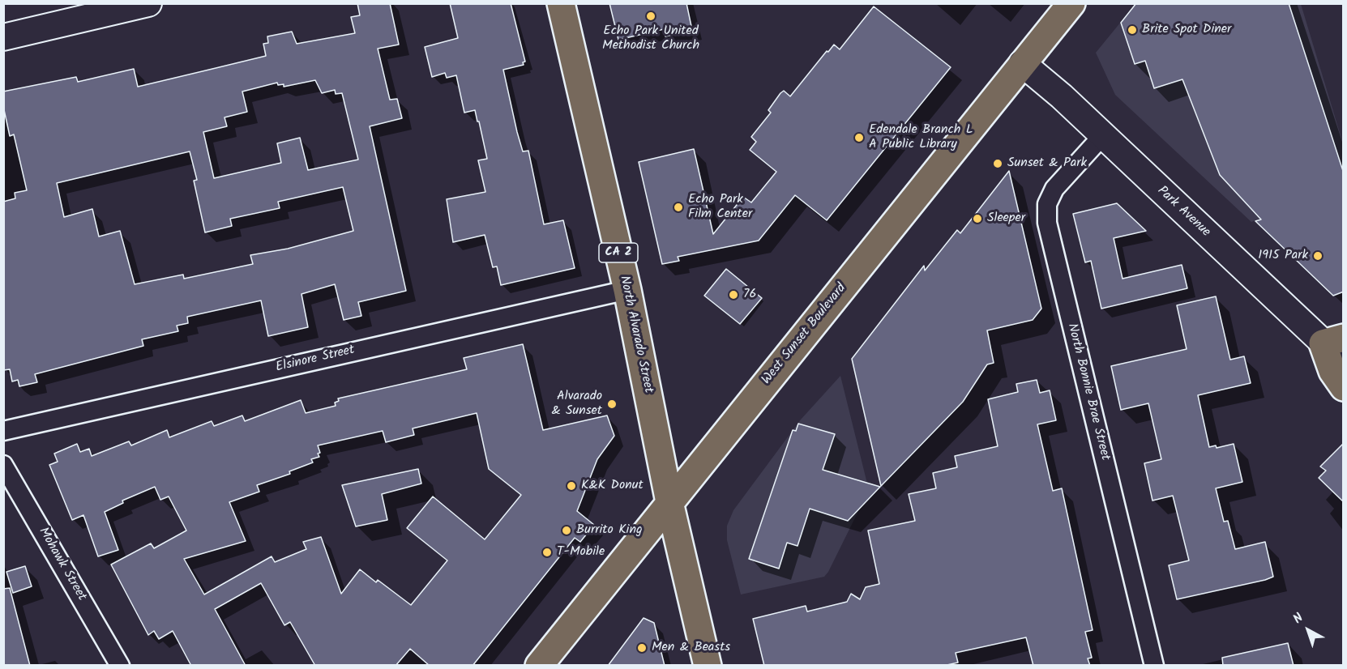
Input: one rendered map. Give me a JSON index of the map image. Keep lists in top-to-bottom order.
{
  "streets": {
    "main road": ["CA 2", "North Alvarado Street", "West Sunset Boulevard"],
    "street": [
      "Park Avenue",
      "Elsinore Street",
      "North Bonnie Brae Street",
      "Mohawk Street"
    ]
  },
  "crossings": [
    ["Park Avenue", "West Sunset Boulevard"],
    ["Park Avenue", "North Bonnie Brae Street"],
    ["North Alvarado Street", "West Sunset Boulevard"],
    ["North Alvarado Street", "Elsinore Street"]
  ],
  "places": [
    "Echo Park United Methodist Church",
    "Brite Spot Diner",
    "Edendale Branch L A Public Library",
    "Sunset & Park",
    "Echo Park Film Center",
    "Sleeper",
    "1915 Park",
    "76",
    "Alvarado & Sunset",
    "K&K Donut",
    "Burrito King",
    "T-Mobile",
    "Men & Beasts"
  ],
  "north": "top left"
}
